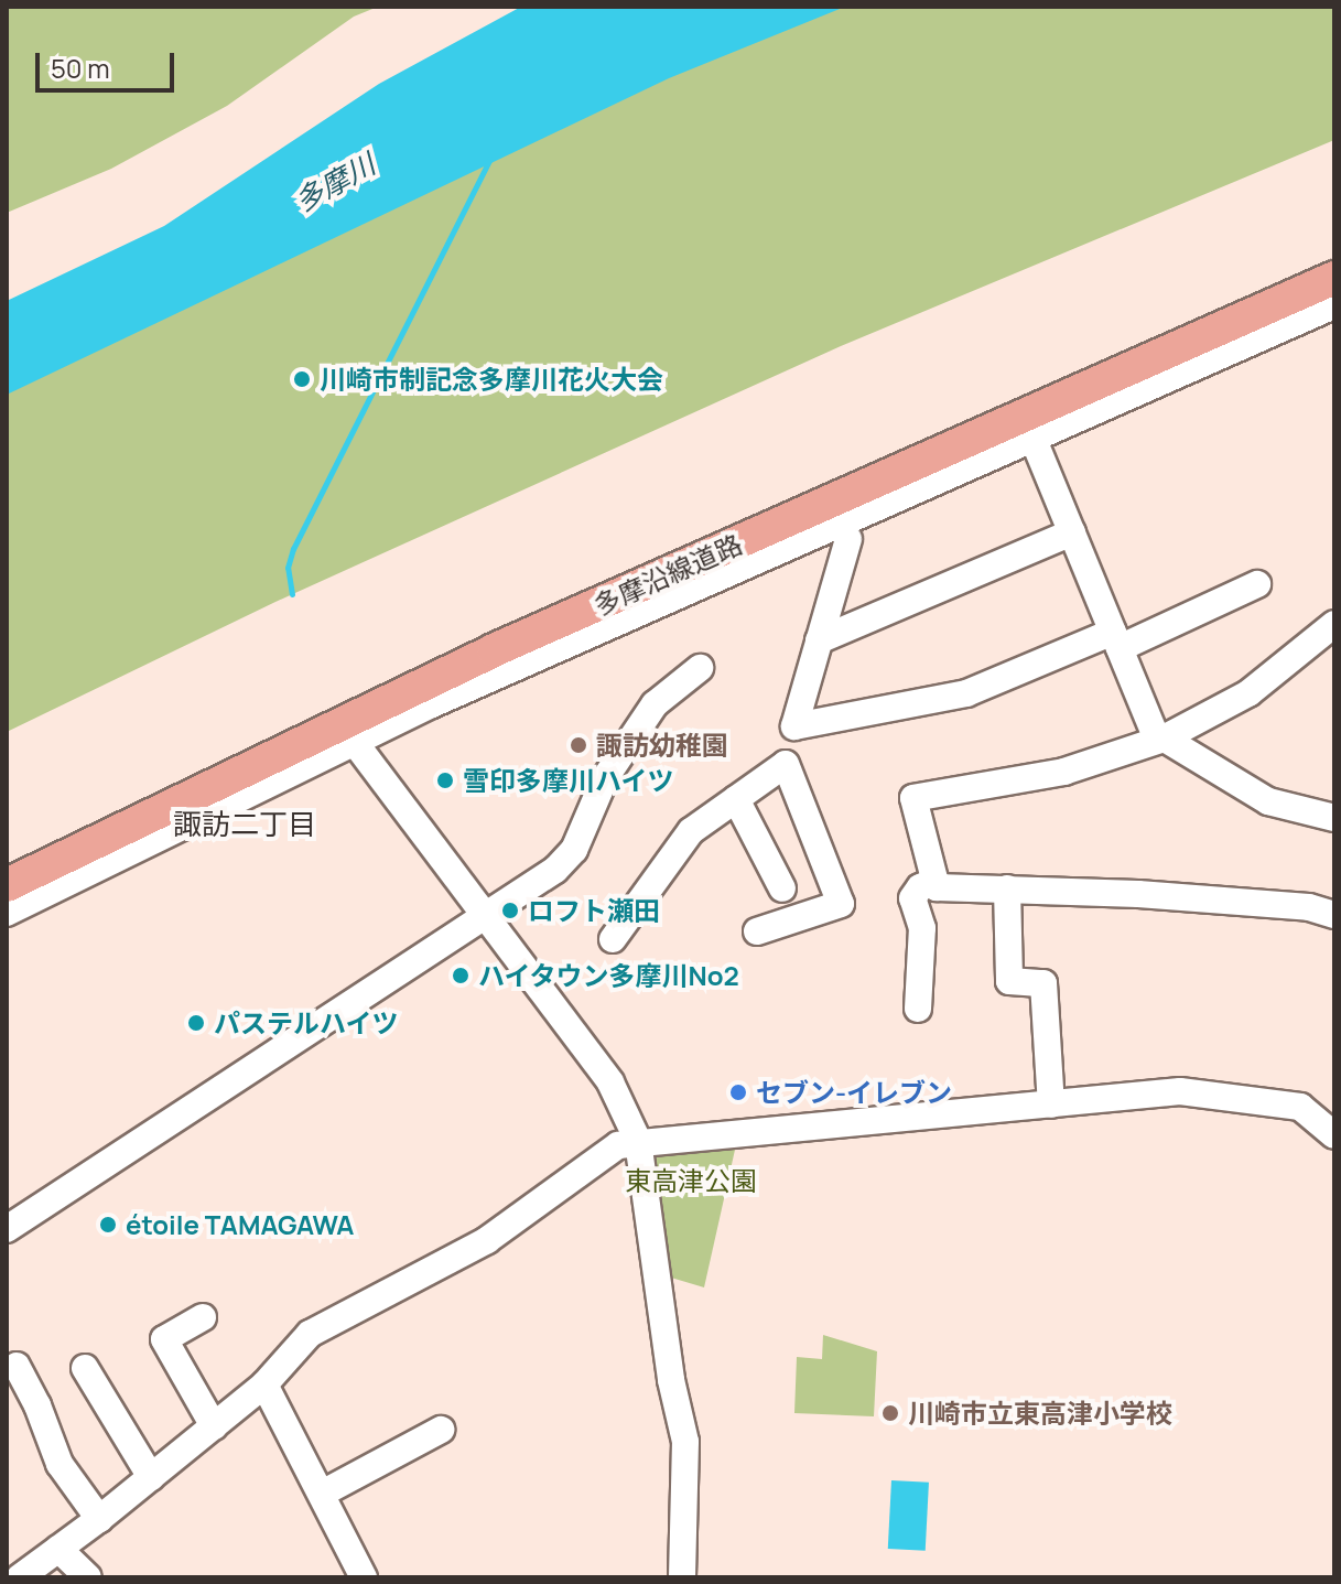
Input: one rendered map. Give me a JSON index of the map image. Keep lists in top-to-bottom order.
{
  "streets": {
    "main road": ["多摩沿線道路"]
  },
  "districts": ["諏訪二丁目"],
  "water": ["多摩川"],
  "parks": ["東高津公園"],
  "places": [
    "川崎市制記念多摩川花火大会",
    "諏訪幼稚園",
    "雪印多摩川ハイツ",
    "ロフト瀬田",
    "ハイタウン多摩川No2",
    "パステルハイツ",
    "セブン-イレブン",
    "étoile TAMAGAWA",
    "川崎市立東高津小学校"
  ],
  "scale_bar": "50 m"
}
